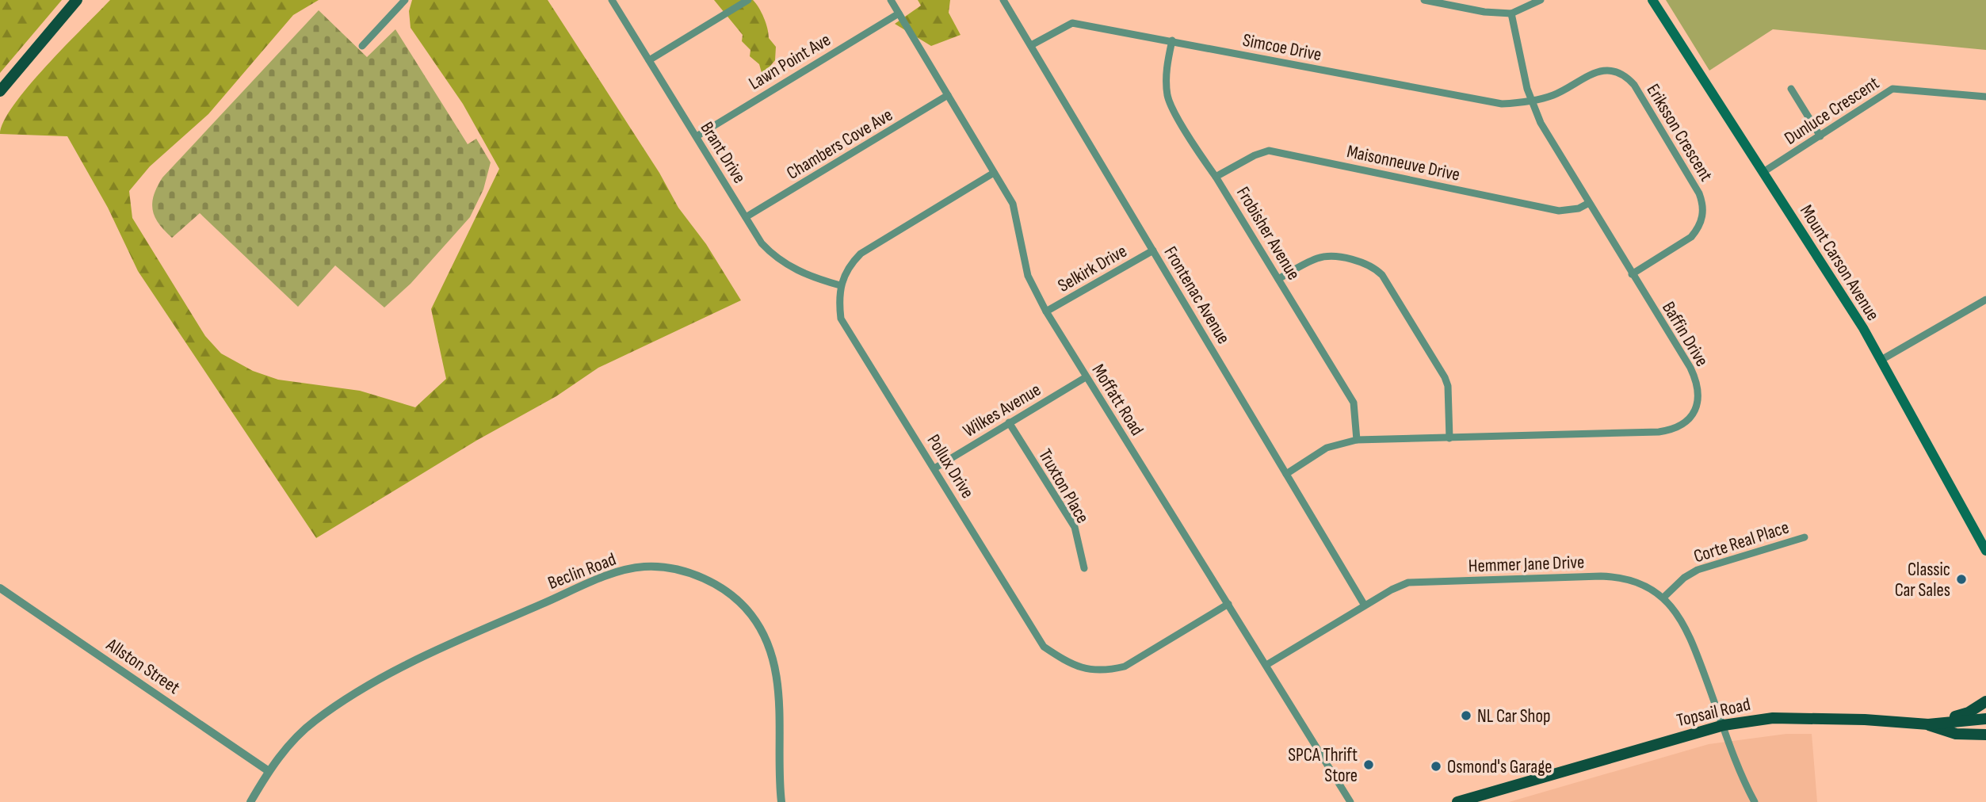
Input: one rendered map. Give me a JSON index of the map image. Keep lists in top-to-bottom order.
{
  "streets": {
    "main road": ["Mount Carson Avenue", "Topsail Road"],
    "street": [
      "Simcoe Drive",
      "Lawn Point Ave",
      "Dunluce Crescent",
      "Eriksson Crescent",
      "Chambers Cove Ave",
      "Brant Drive",
      "Maisonneuve Drive",
      "Frobisher Avenue",
      "Selkirk Drive",
      "Frontenac Avenue",
      "Baffin Drive",
      "Moffatt Road",
      "Wilkes Avenue",
      "Pollux Drive",
      "Truxton Place",
      "Corte Real Place",
      "Hemmer Jane Drive",
      "Beclin Road",
      "Allston Street"
    ]
  },
  "crossings": [
    ["Simcoe Drive", "Eriksson Crescent"],
    ["Simcoe Drive", "Frobisher Avenue"],
    ["Simcoe Drive", "Frontenac Avenue"],
    ["Simcoe Drive", "Baffin Drive"],
    ["Lawn Point Ave", "Brant Drive"],
    ["Lawn Point Ave", "Moffatt Road"],
    ["Dunluce Crescent", "Mount Carson Avenue"],
    ["Eriksson Crescent", "Baffin Drive"],
    ["Chambers Cove Ave", "Brant Drive"],
    ["Chambers Cove Ave", "Moffatt Road"],
    ["Brant Drive", "Pollux Drive"],
    ["Maisonneuve Drive", "Frobisher Avenue"],
    ["Maisonneuve Drive", "Baffin Drive"],
    ["Frobisher Avenue", "Baffin Drive"],
    ["Selkirk Drive", "Frontenac Avenue"],
    ["Selkirk Drive", "Moffatt Road"],
    ["Frontenac Avenue", "Baffin Drive"],
    ["Frontenac Avenue", "Hemmer Jane Drive"],
    ["Moffatt Road", "Wilkes Avenue"],
    ["Moffatt Road", "Pollux Drive"],
    ["Moffatt Road", "Hemmer Jane Drive"],
    ["Wilkes Avenue", "Pollux Drive"],
    ["Wilkes Avenue", "Truxton Place"],
    ["Corte Real Place", "Hemmer Jane Drive"],
    ["Hemmer Jane Drive", "Topsail Road"],
    ["Beclin Road", "Allston Street"]
  ],
  "places": [
    "Classic Car Sales",
    "NL Car Shop",
    "SPCA Thrift Store",
    "Osmond's Garage"
  ]
}
